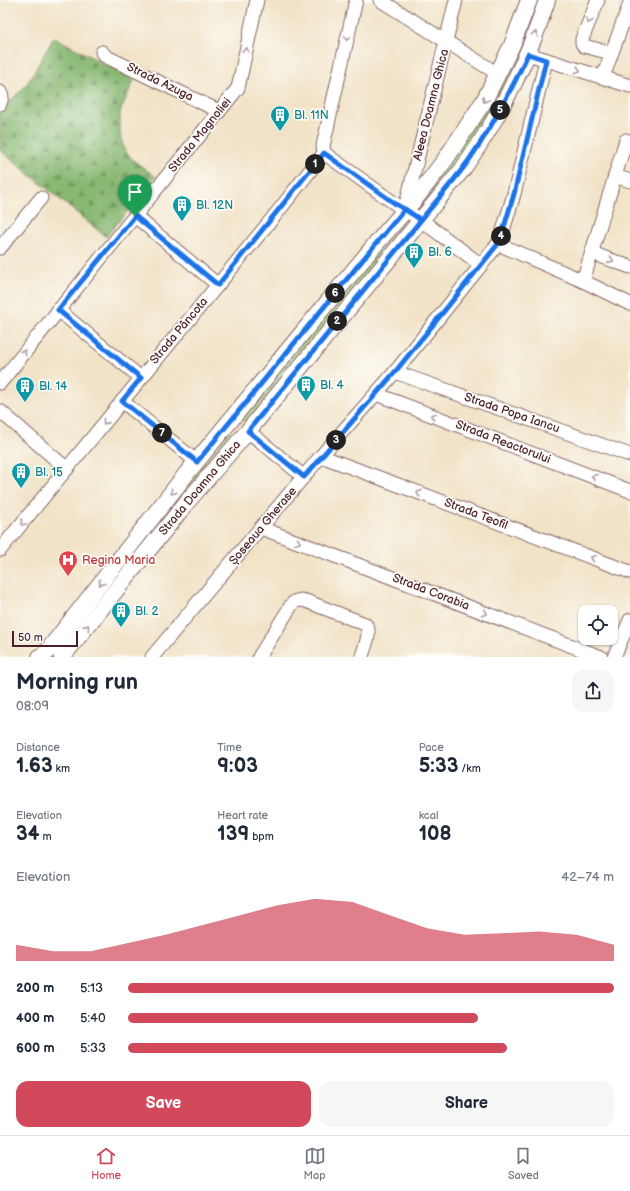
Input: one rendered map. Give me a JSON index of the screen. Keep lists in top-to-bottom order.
{
  "streets": {
    "main road": ["Strada Doamna Ghica"],
    "street": [
      "Strada Azuga",
      "Aleea Doamna Ghica",
      "Strada Magnoliei",
      "Strada Pâncota",
      "Strada Popa Iancu",
      "Strada Reactorului",
      "Strada Teofil",
      "Șoseaua Gherase",
      "Strada Corabia"
    ]
  },
  "crossings": [
    ["Strada Azuga", "Strada Magnoliei"],
    ["Aleea Doamna Ghica", "Strada Doamna Ghica"],
    ["Strada Popa Iancu", "Șoseaua Gherase"],
    ["Strada Reactorului", "Șoseaua Gherase"],
    ["Strada Teofil", "Șoseaua Gherase"],
    ["Șoseaua Gherase", "Strada Corabia"]
  ],
  "one_way": [
    "Strada Pâncota",
    "Strada Reactorului",
    "Strada Teofil",
    "Strada Corabia"
  ],
  "places": {
    "building": [
      "Bl. 11N",
      "Bl. 12N",
      "Bl. 6",
      "Bl. 4",
      "Bl. 14",
      "Bl. 15",
      "Bl. 2"
    ],
    "hospital": ["Regina Maria"]
  },
  "scale_bar": "50 m",
  "page": {
    "pins": [
      "5",
      "1",
      "4",
      "6",
      "2",
      "7",
      "3"
    ],
    "scale": "50 m",
    "heading": ["Morning run", "08:09"],
    "stats": [
      ["Distance", "1.63 km"],
      ["Time", "9:03"],
      ["Pace", "5:33 /km"],
      ["Elevation", "34 m"],
      ["Heart rate", "139 bpm"],
      ["kcal", "108"]
    ],
    "chart": ["Elevation", "42–74 m"],
    "list": [
      {
        "name": "200 m",
        "note": "5:13"
      },
      {
        "name": "400 m",
        "note": "5:40"
      },
      {
        "name": "600 m",
        "note": "5:33"
      }
    ],
    "buttons": ["Save", "Share"],
    "tabs": ["Home", "Map", "Saved"]
  }
}
